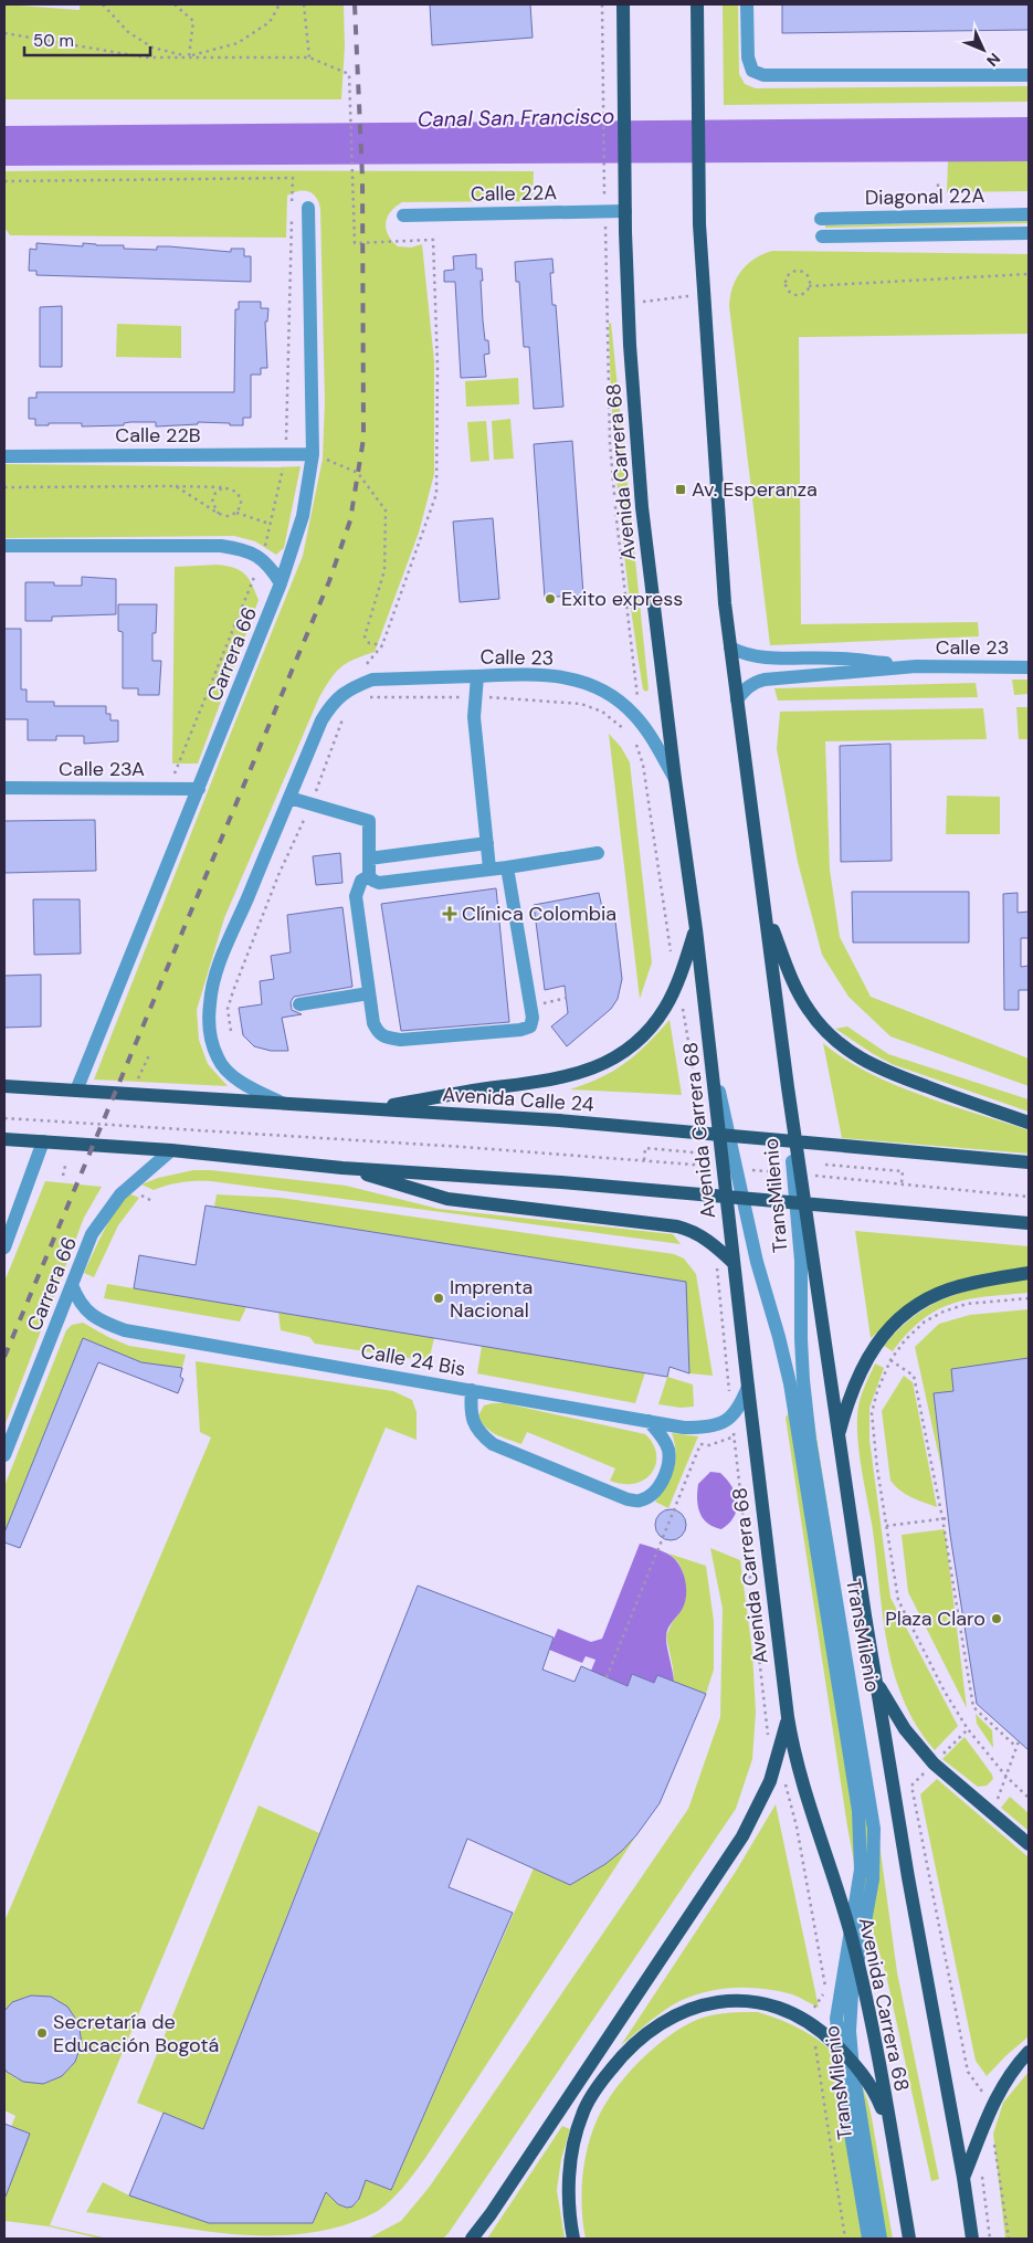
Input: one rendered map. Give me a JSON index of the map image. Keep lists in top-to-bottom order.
{
  "streets": {
    "main road": ["Avenida Carrera 68", "Avenida Calle 24"],
    "street": [
      "Calle 22A",
      "Diagonal 22A",
      "Calle 22B",
      "Calle 23",
      "Carrera 66",
      "Calle 23A",
      "TransMilenio",
      "Calle 24 Bis"
    ]
  },
  "crossings": [
    ["Calle 22A", "Avenida Carrera 68"],
    ["Calle 22B", "Carrera 66"],
    ["Avenida Carrera 68", "Calle 23"],
    ["Avenida Carrera 68", "TransMilenio"],
    ["Carrera 66", "Calle 23A"],
    ["Carrera 66", "Avenida Calle 24"],
    ["Carrera 66", "Calle 24 Bis"]
  ],
  "water": ["Canal San Francisco"],
  "places": {
    "transit": ["Av. Esperanza"],
    "other": [
      "Exito express",
      "Imprenta Nacional",
      "Plaza Claro",
      "Secretaría de Educación Bogotá"
    ],
    "health": ["Clínica Colombia"]
  },
  "scale_bar": "50 m",
  "north": "bottom right"
}
